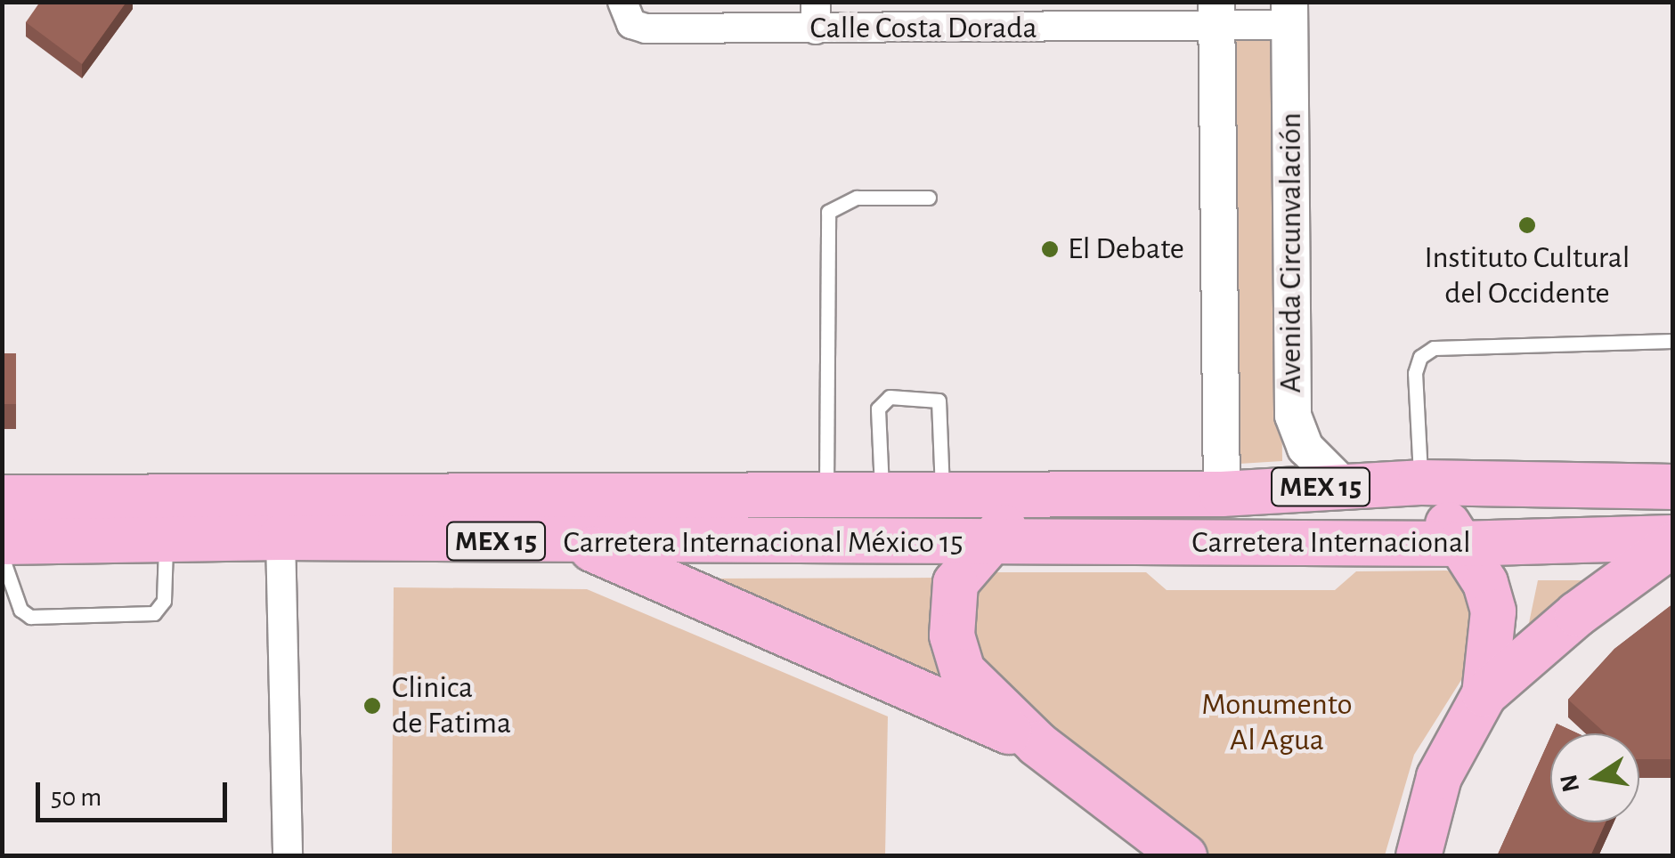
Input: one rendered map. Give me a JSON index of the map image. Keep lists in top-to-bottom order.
{
  "streets": {
    "main road": ["MEX 15", "Carretera Internacional México 15", "Carretera Internacional"],
    "street": ["Calle Costa Dorada", "Avenida Circunvalación"]
  },
  "crossings": [
    ["Calle Costa Dorada", "Avenida Circunvalación"],
    ["Avenida Circunvalación", "Carretera Internacional"],
    ["Carretera Internacional México 15", "Carretera Internacional"]
  ],
  "parks": ["Monumento Al Agua"],
  "places": ["Instituto Cultural del Occidente", "El Debate", "Clinica de Fatima"],
  "scale_bar": "50 m",
  "north": "left"
}
